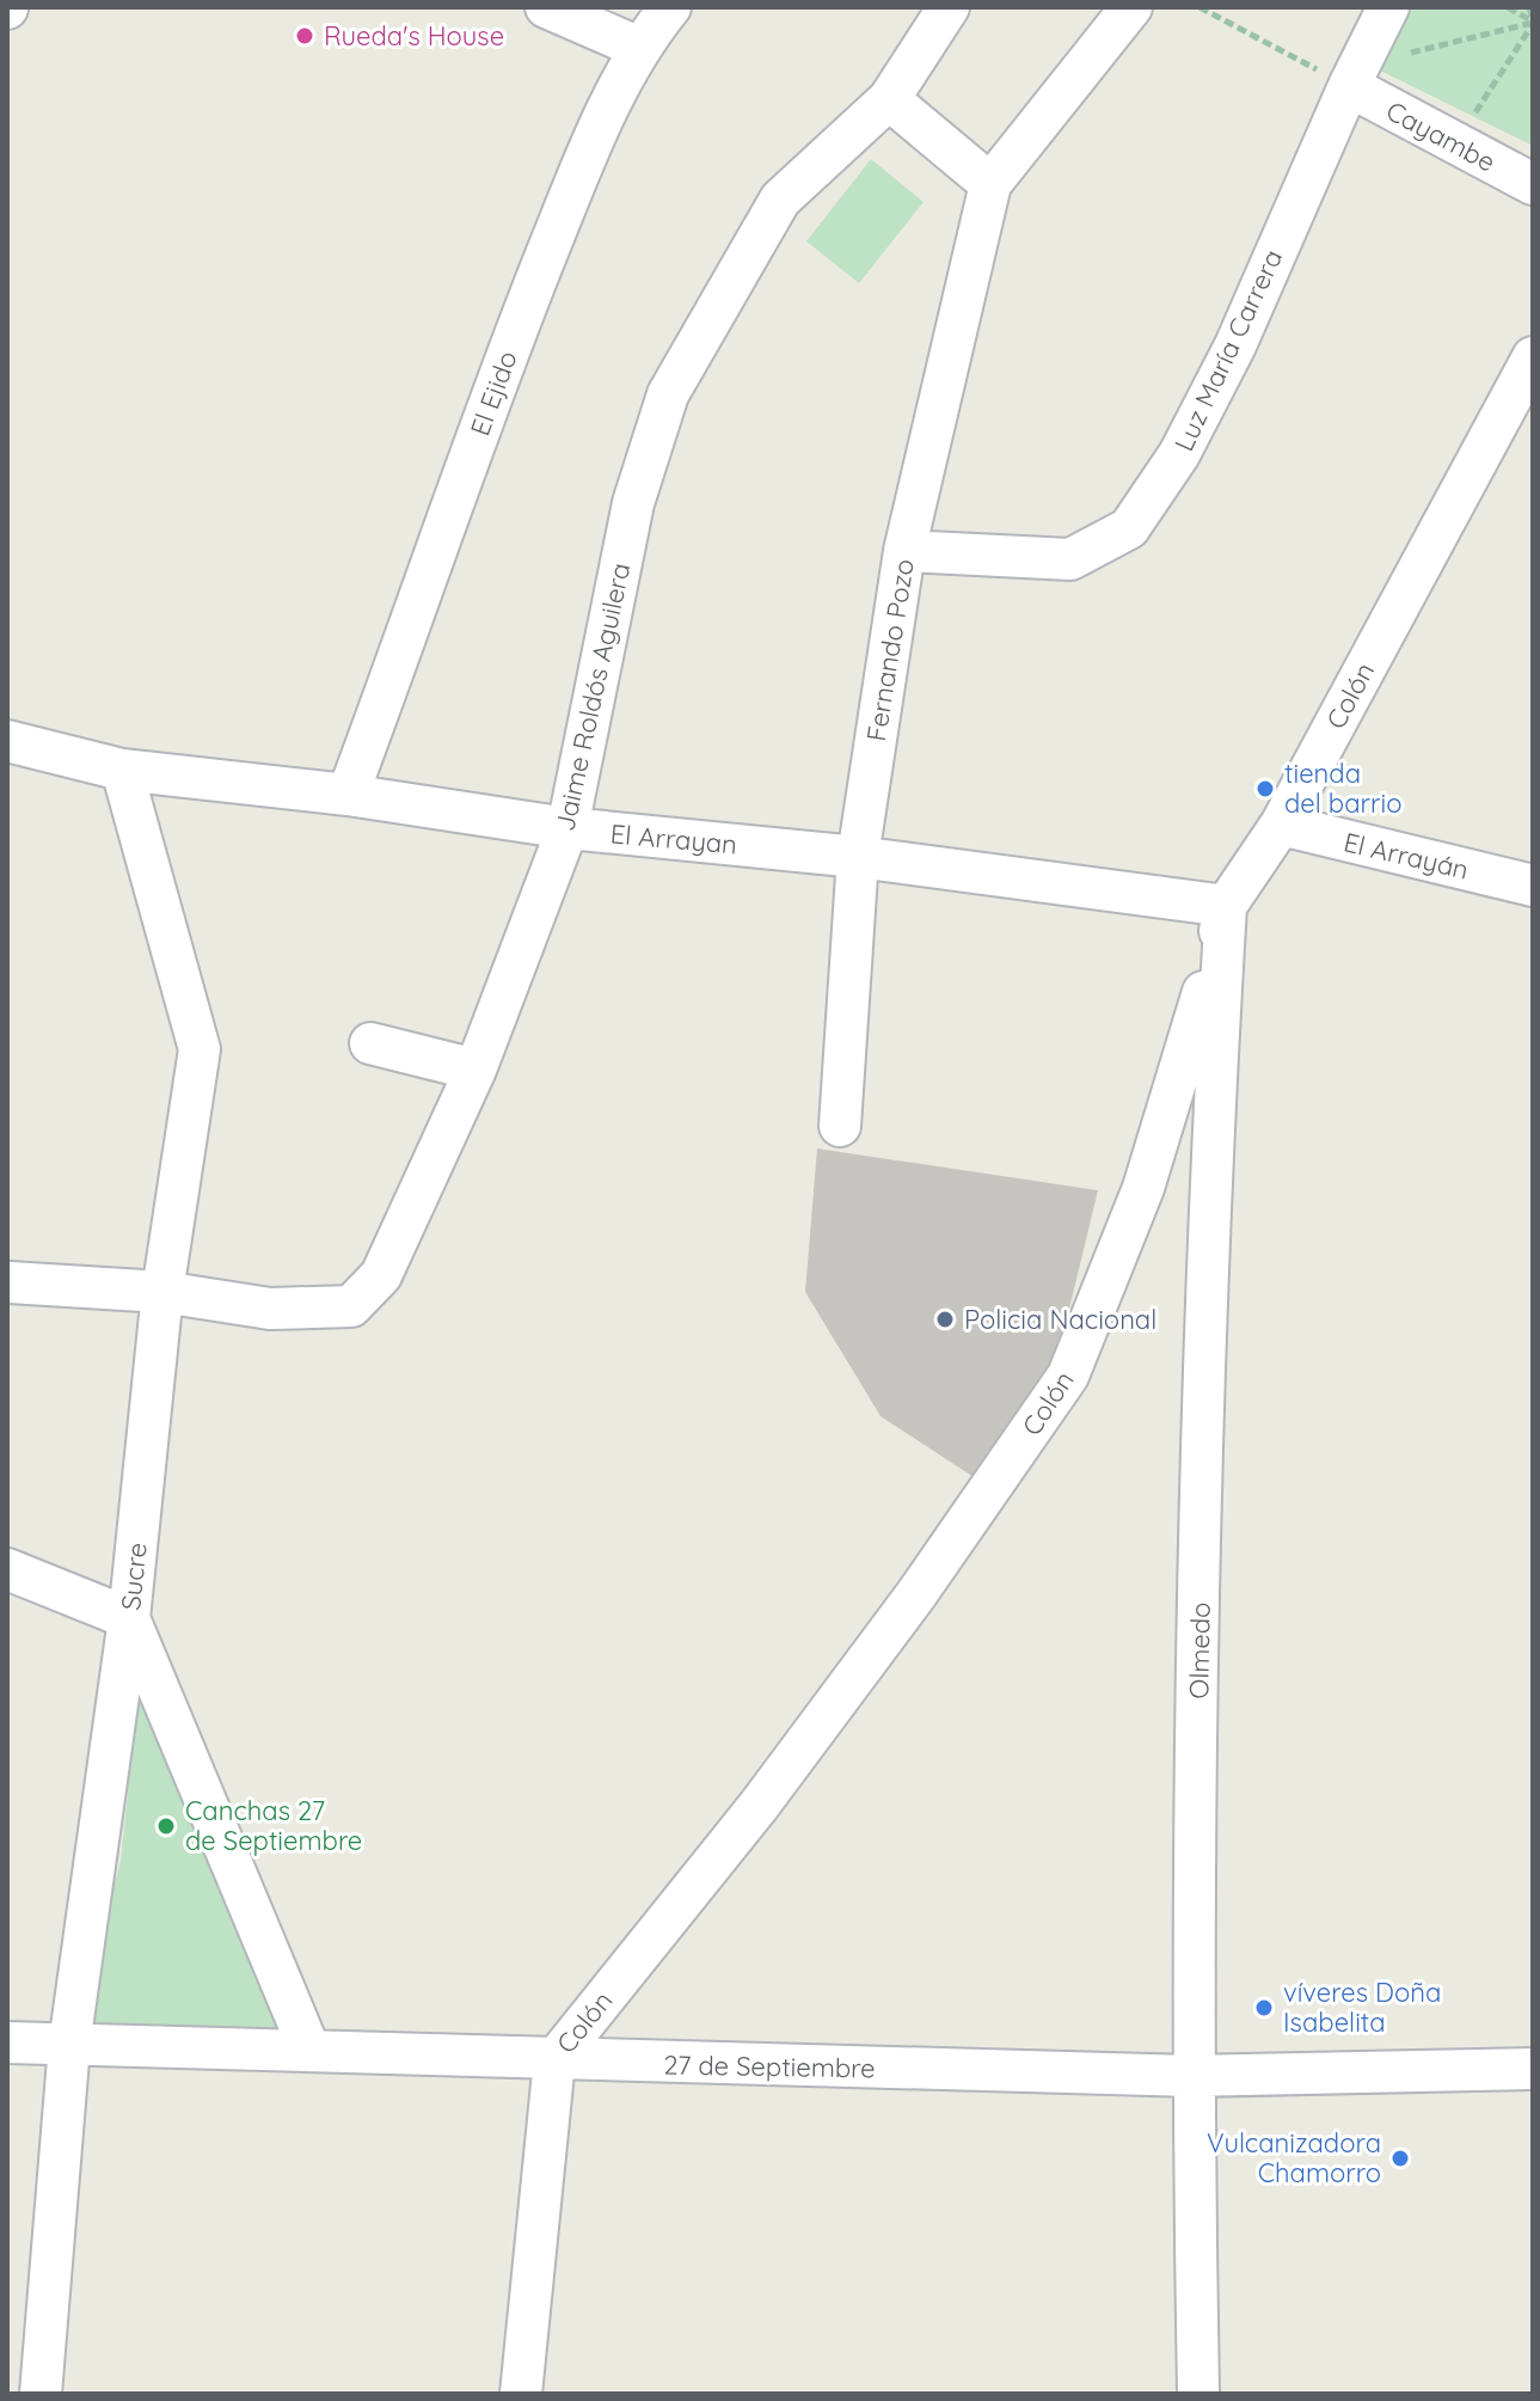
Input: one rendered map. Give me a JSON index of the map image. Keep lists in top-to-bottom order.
{
  "streets": {
    "street": [
      "Cayambe",
      "Luz María Carrera",
      "El Ejido",
      "Fernando Pozo",
      "Colón",
      "Jaime Roldós Aguilera",
      "El Arrayan",
      "El Arrayán",
      "Sucre",
      "Olmedo",
      "27 de Septiembre"
    ]
  },
  "crossings": [
    ["Cayambe", "Luz María Carrera"],
    ["Luz María Carrera", "Fernando Pozo"],
    ["El Ejido", "El Arrayan"],
    ["Fernando Pozo", "El Arrayan"],
    ["Colón", "El Arrayan"],
    ["Colón", "El Arrayán"],
    ["Colón", "Olmedo"],
    ["Colón", "27 de Septiembre"],
    ["Jaime Roldós Aguilera", "El Arrayan"],
    ["Jaime Roldós Aguilera", "Sucre"],
    ["El Arrayan", "Sucre"],
    ["El Arrayan", "Olmedo"],
    ["Sucre", "27 de Septiembre"],
    ["Olmedo", "27 de Septiembre"]
  ],
  "places": [
    "Rueda's House",
    "tienda del barrio",
    "Policia Nacional",
    "Canchas 27 de Septiembre",
    "víveres Doña Isabelita",
    "Vulcanizadora Chamorro"
  ]
}
